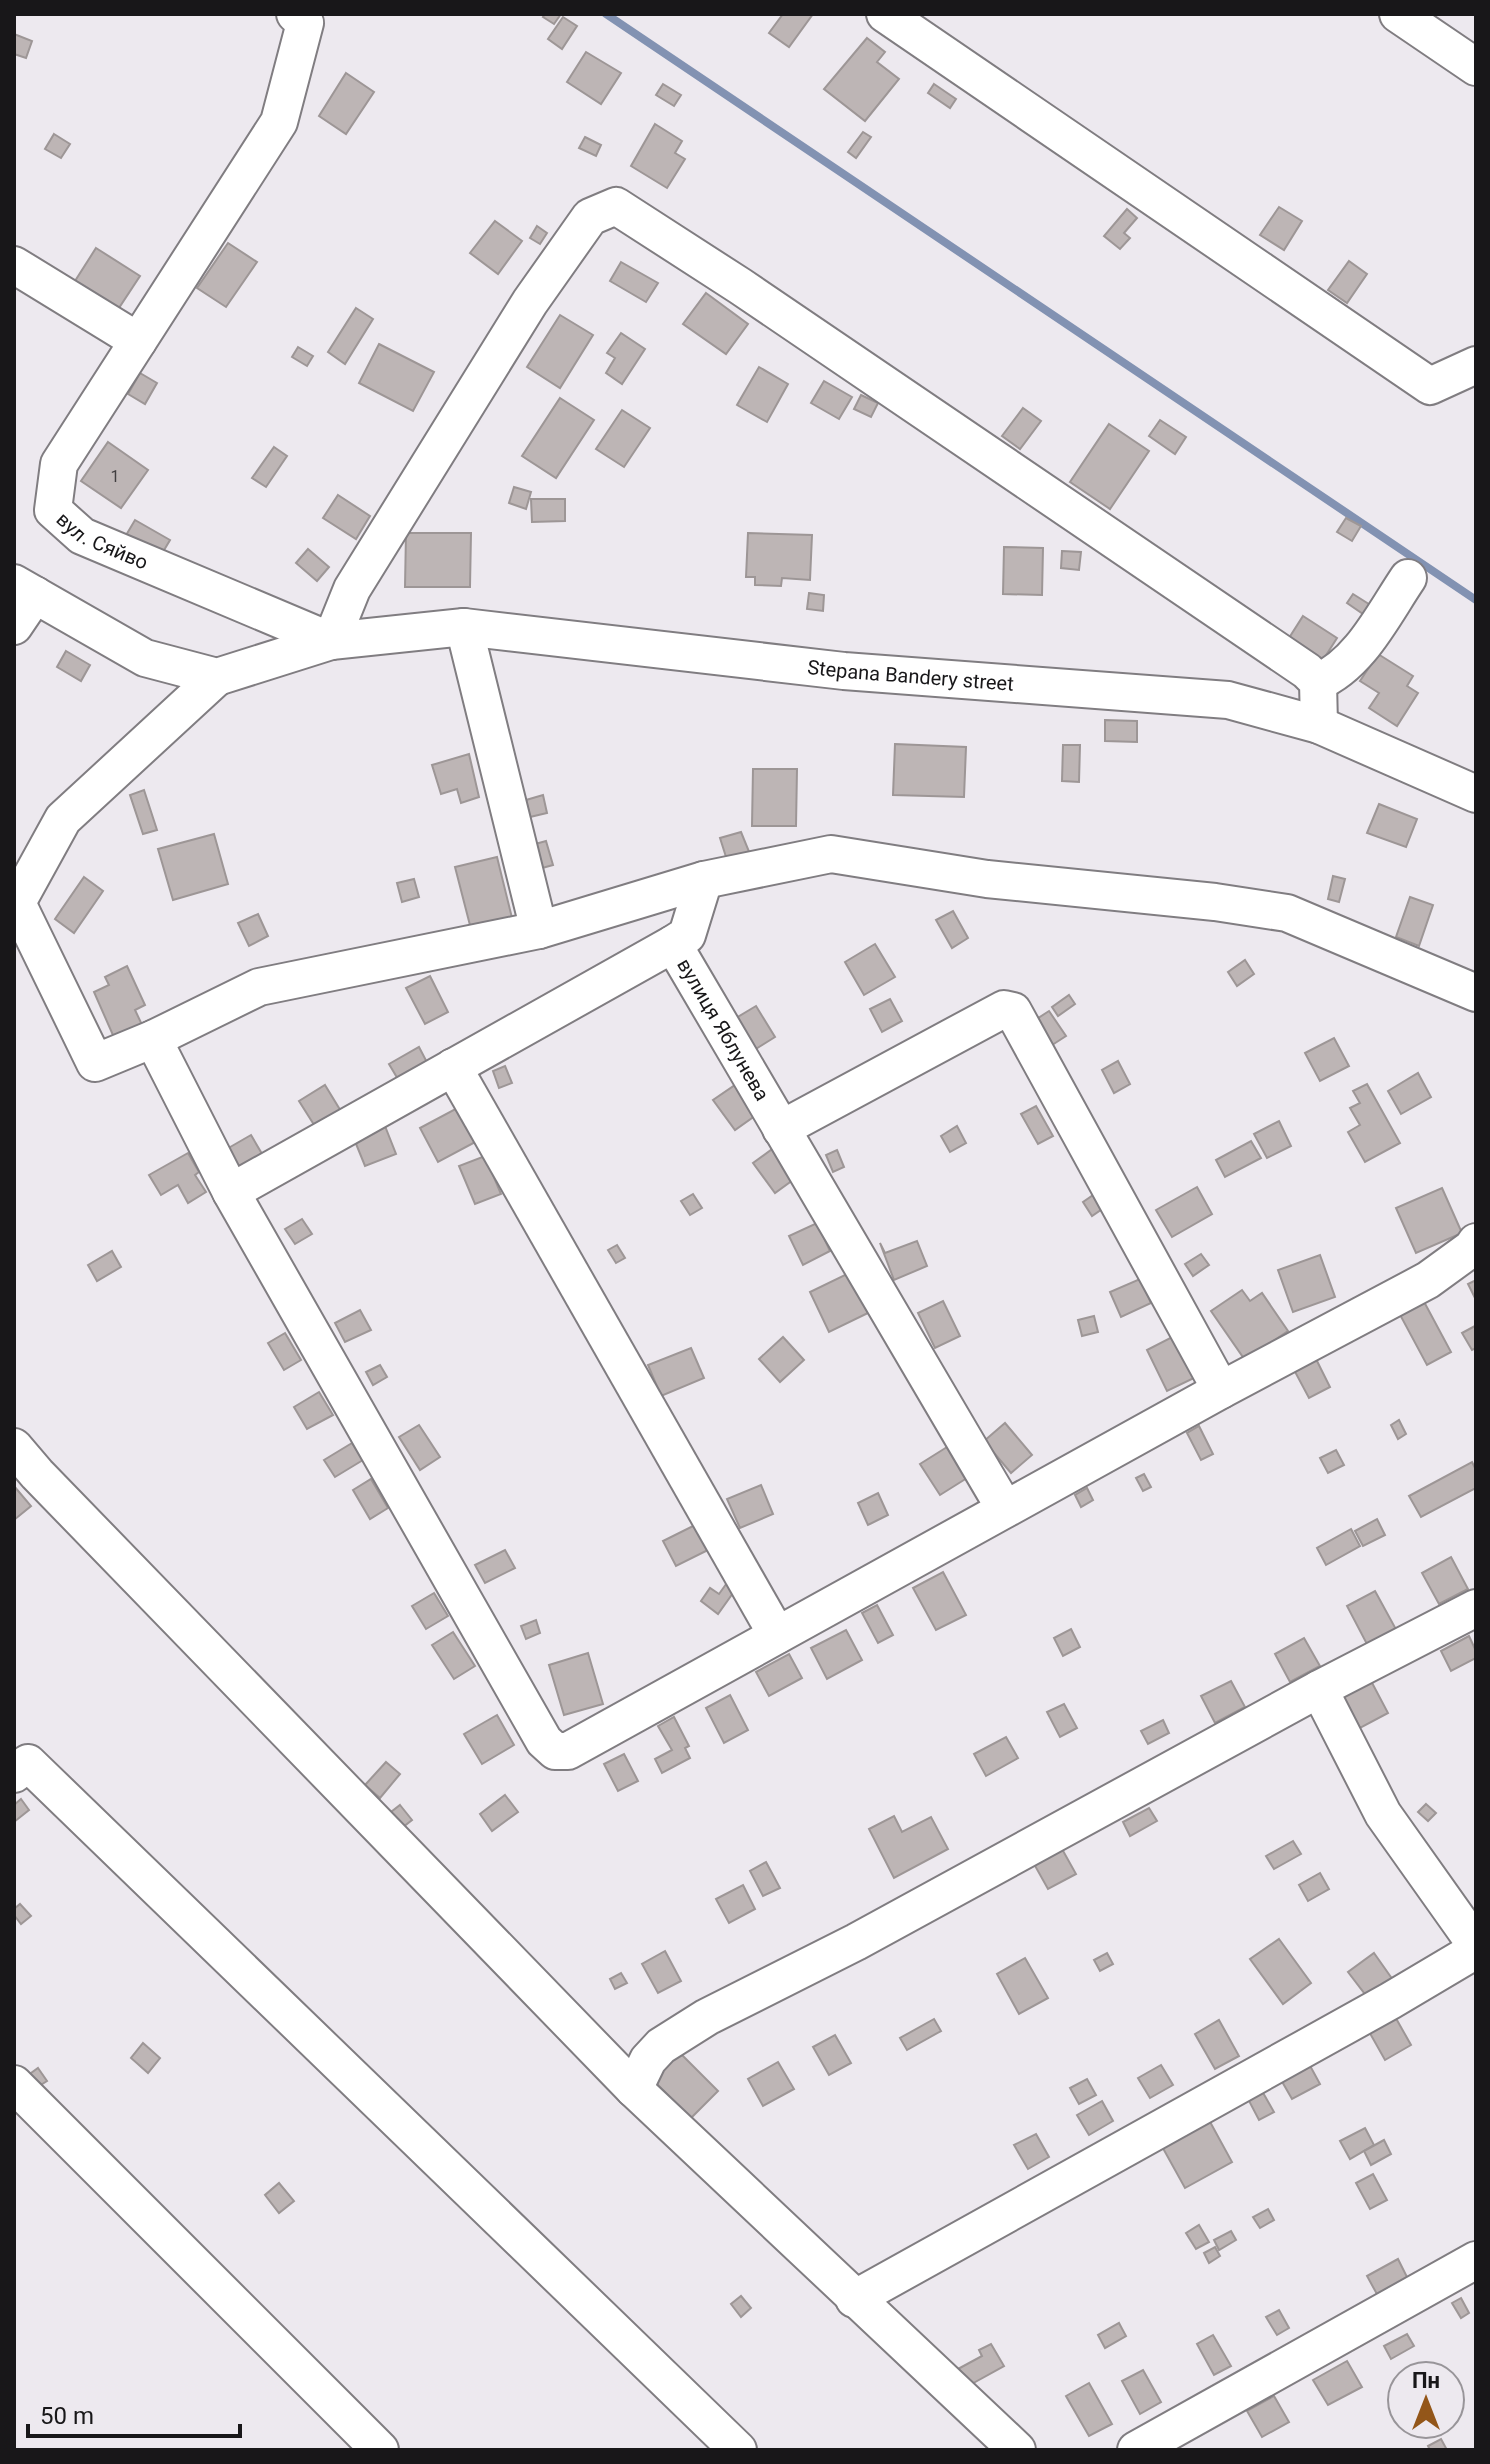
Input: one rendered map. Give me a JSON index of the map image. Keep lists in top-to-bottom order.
{
  "streets": {
    "street": ["вул. Сяйво", "Stepana Bandery street", "вулиця Яблунева"]
  },
  "crossings": [
    ["вул. Сяйво", "Stepana Bandery street"]
  ],
  "house_numbers": ["1"],
  "scale_bar": "50 m",
  "north": "top"
}
